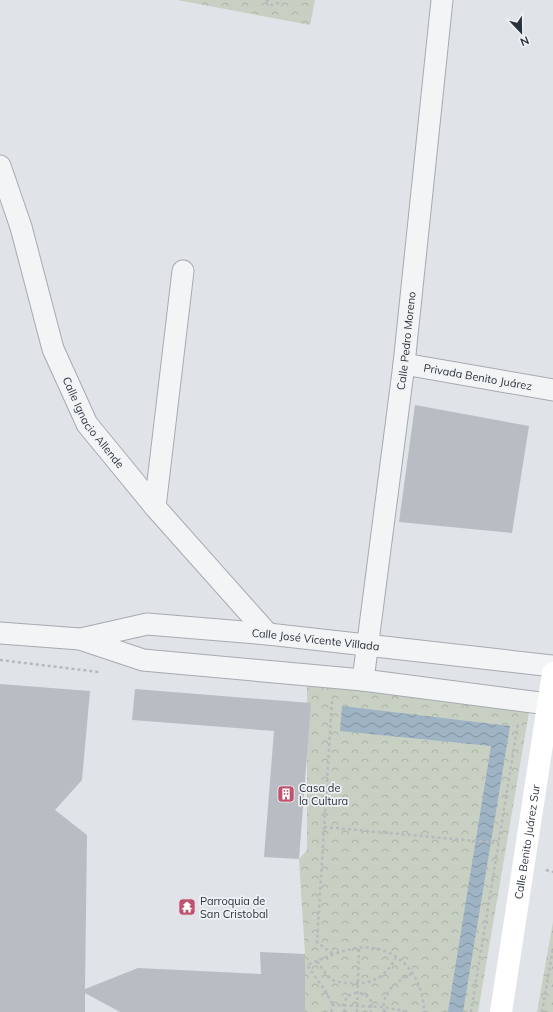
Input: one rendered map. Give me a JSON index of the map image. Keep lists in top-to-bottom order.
{
  "streets": {
    "street": [
      "Calle Pedro Moreno",
      "Privada Benito Juárez",
      "Calle Ignacio Allende",
      "Calle José Vicente Villada",
      "Calle Benito Juárez Sur"
    ]
  },
  "crossings": [
    ["Calle Pedro Moreno", "Privada Benito Juárez"],
    ["Calle Pedro Moreno", "Calle José Vicente Villada"],
    ["Calle Ignacio Allende", "Calle José Vicente Villada"],
    ["Calle José Vicente Villada", "Calle Benito Juárez Sur"]
  ],
  "places": {
    "building": ["Casa de la Cultura"],
    "temple": ["Parroquia de San Cristobal"]
  },
  "north": "bottom"
}
